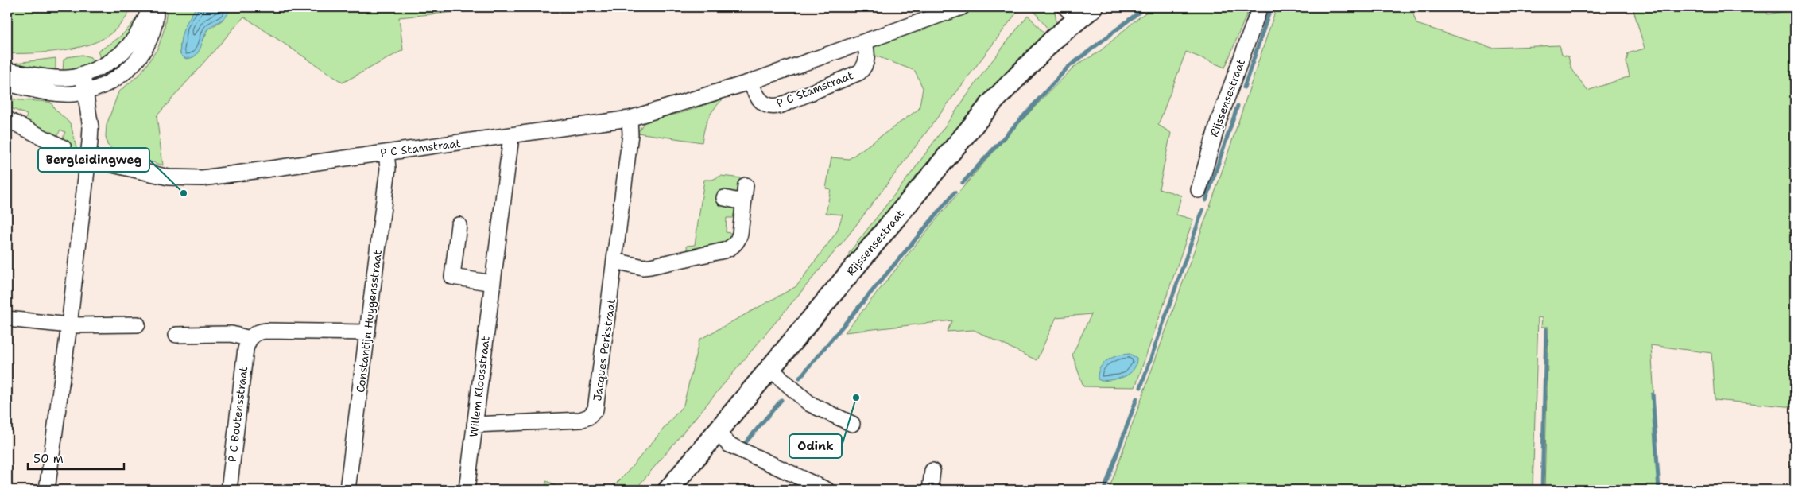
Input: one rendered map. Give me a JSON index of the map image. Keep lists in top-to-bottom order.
{
  "streets": {
    "main road": ["Rijssensestraat"],
    "street": [
      "P C Stamstraat",
      "Constantijn Huygensstraat",
      "Jacques Perkstraat",
      "Willem Kloosstraat",
      "P C Boutensstraat"
    ]
  },
  "crossings": [
    ["P C Stamstraat", "Constantijn Huygensstraat"],
    ["P C Stamstraat", "Jacques Perkstraat"],
    ["P C Stamstraat", "Willem Kloosstraat"],
    ["Jacques Perkstraat", "Willem Kloosstraat"]
  ],
  "places": ["Bergleidingweg", "Odink"],
  "scale_bar": "50 m"
}
